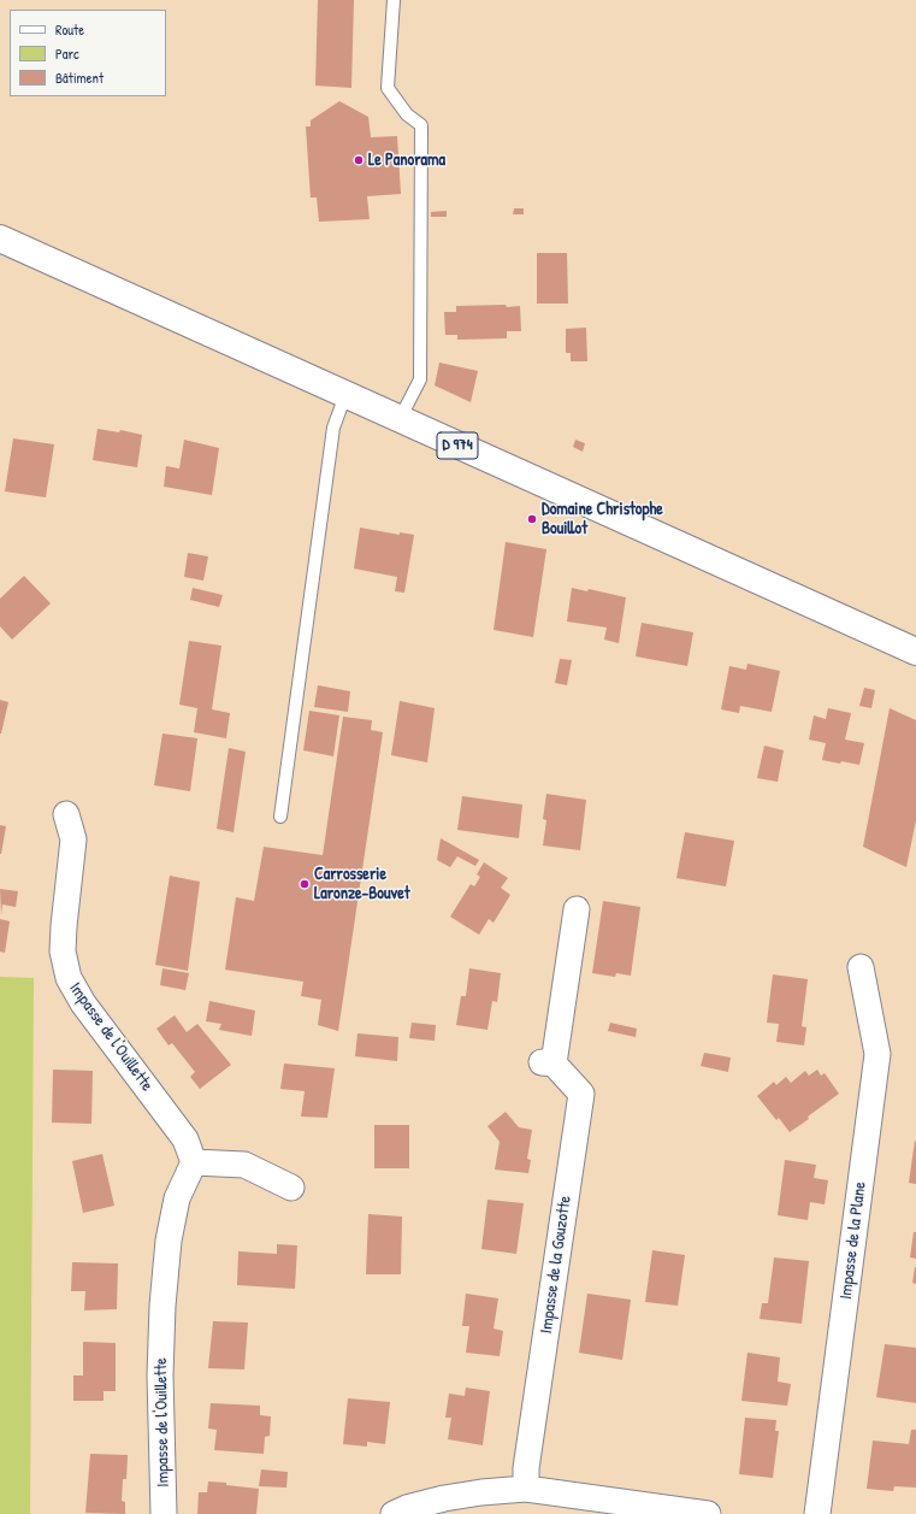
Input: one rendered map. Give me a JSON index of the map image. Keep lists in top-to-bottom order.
{
  "streets": {
    "main road": ["D 974"],
    "street": ["Impasse de l'Ouillette", "Impasse de la Plane", "Impasse de la Gouzotte"]
  },
  "places": ["Le Panorama", "Domaine Christophe Bouillot", "Carrosserie Laronze-Bouvet"],
  "legend": ["Route", "Parc", "Bâtiment"]
}
